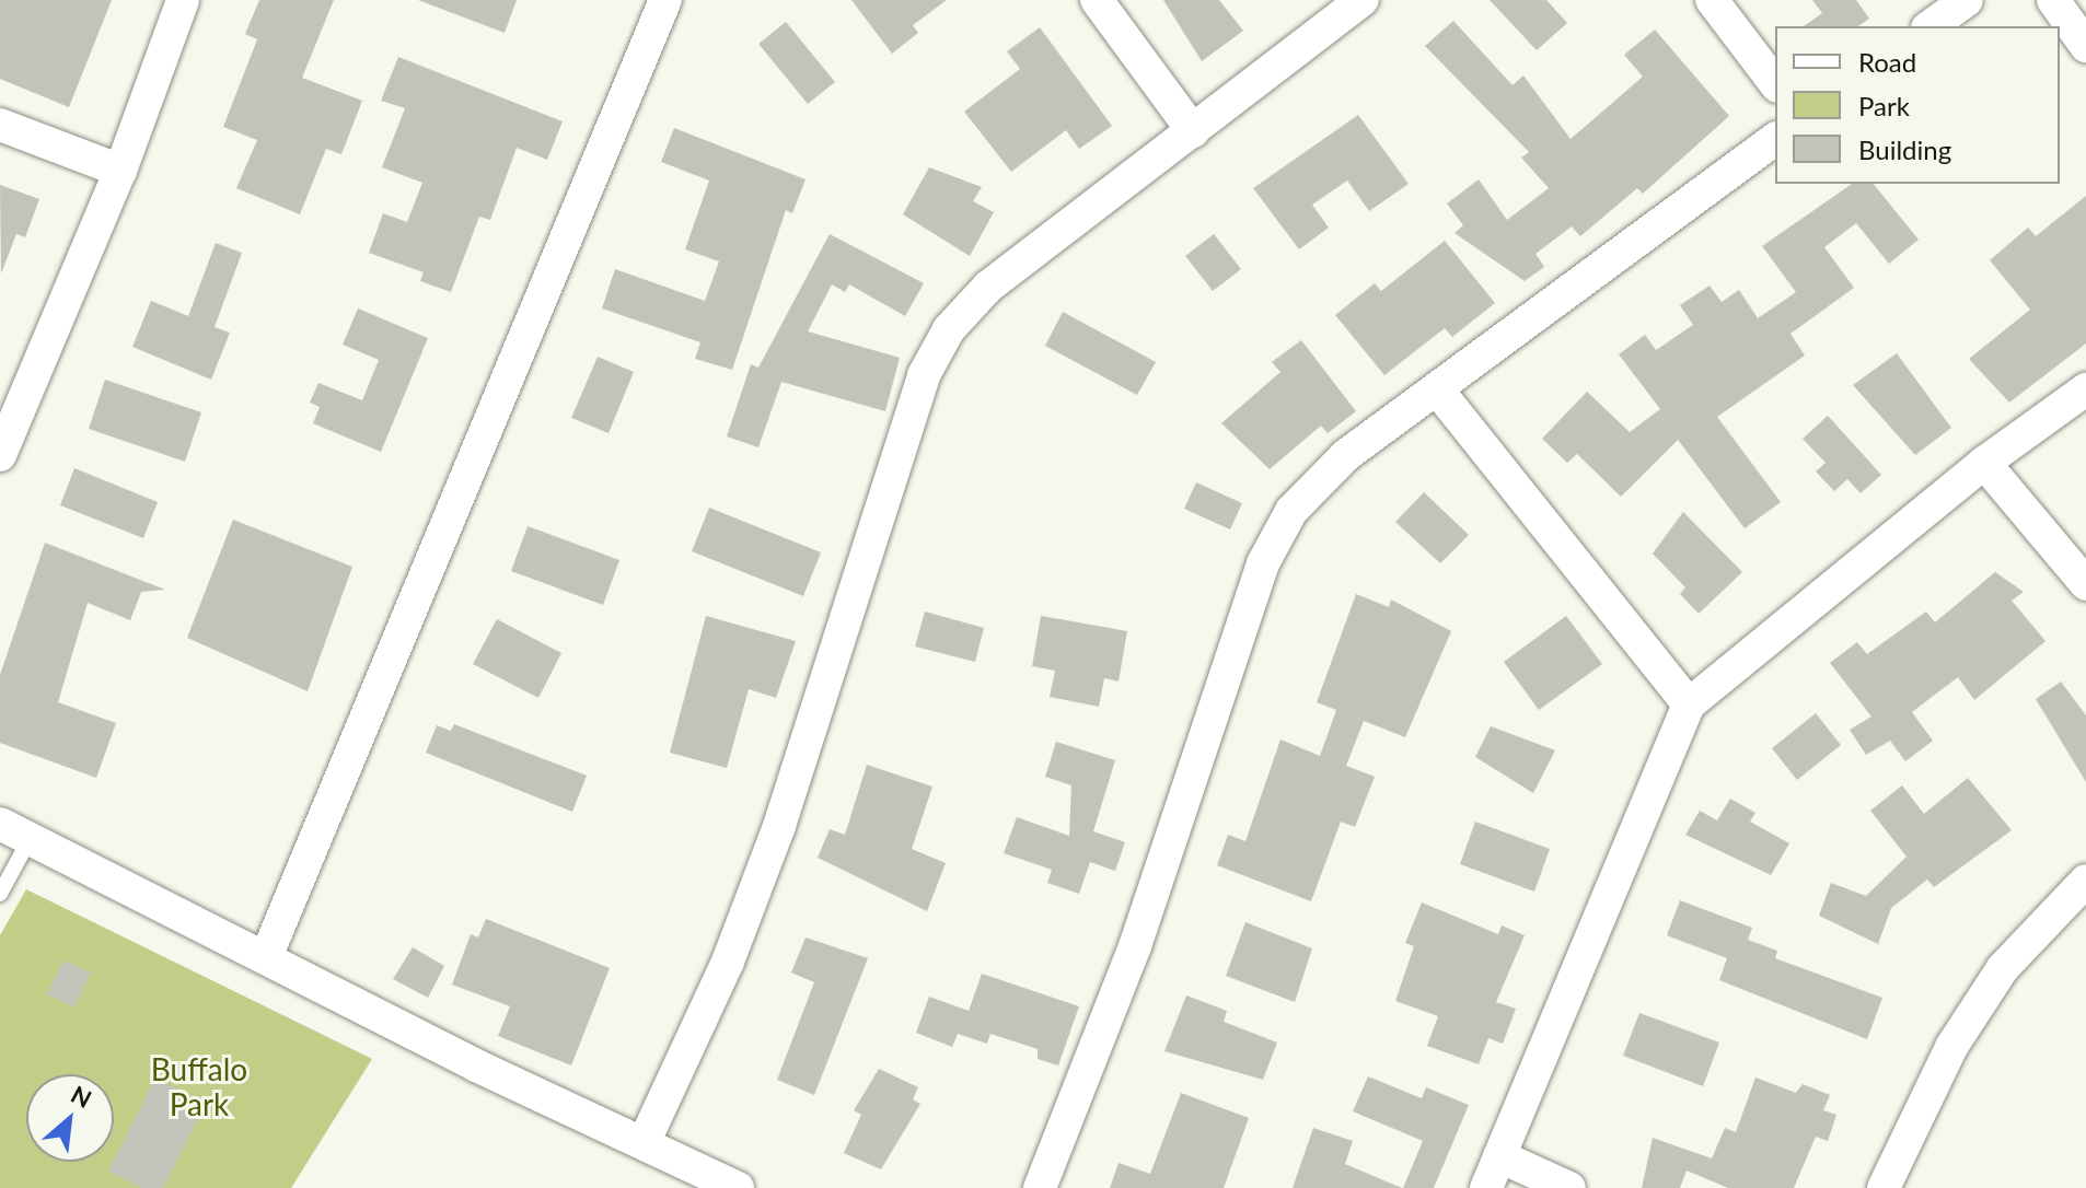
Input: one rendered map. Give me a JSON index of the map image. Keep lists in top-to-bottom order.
{
  "parks": ["Buffalo Park"],
  "legend": ["Road", "Park", "Building"],
  "north": "top right"
}
